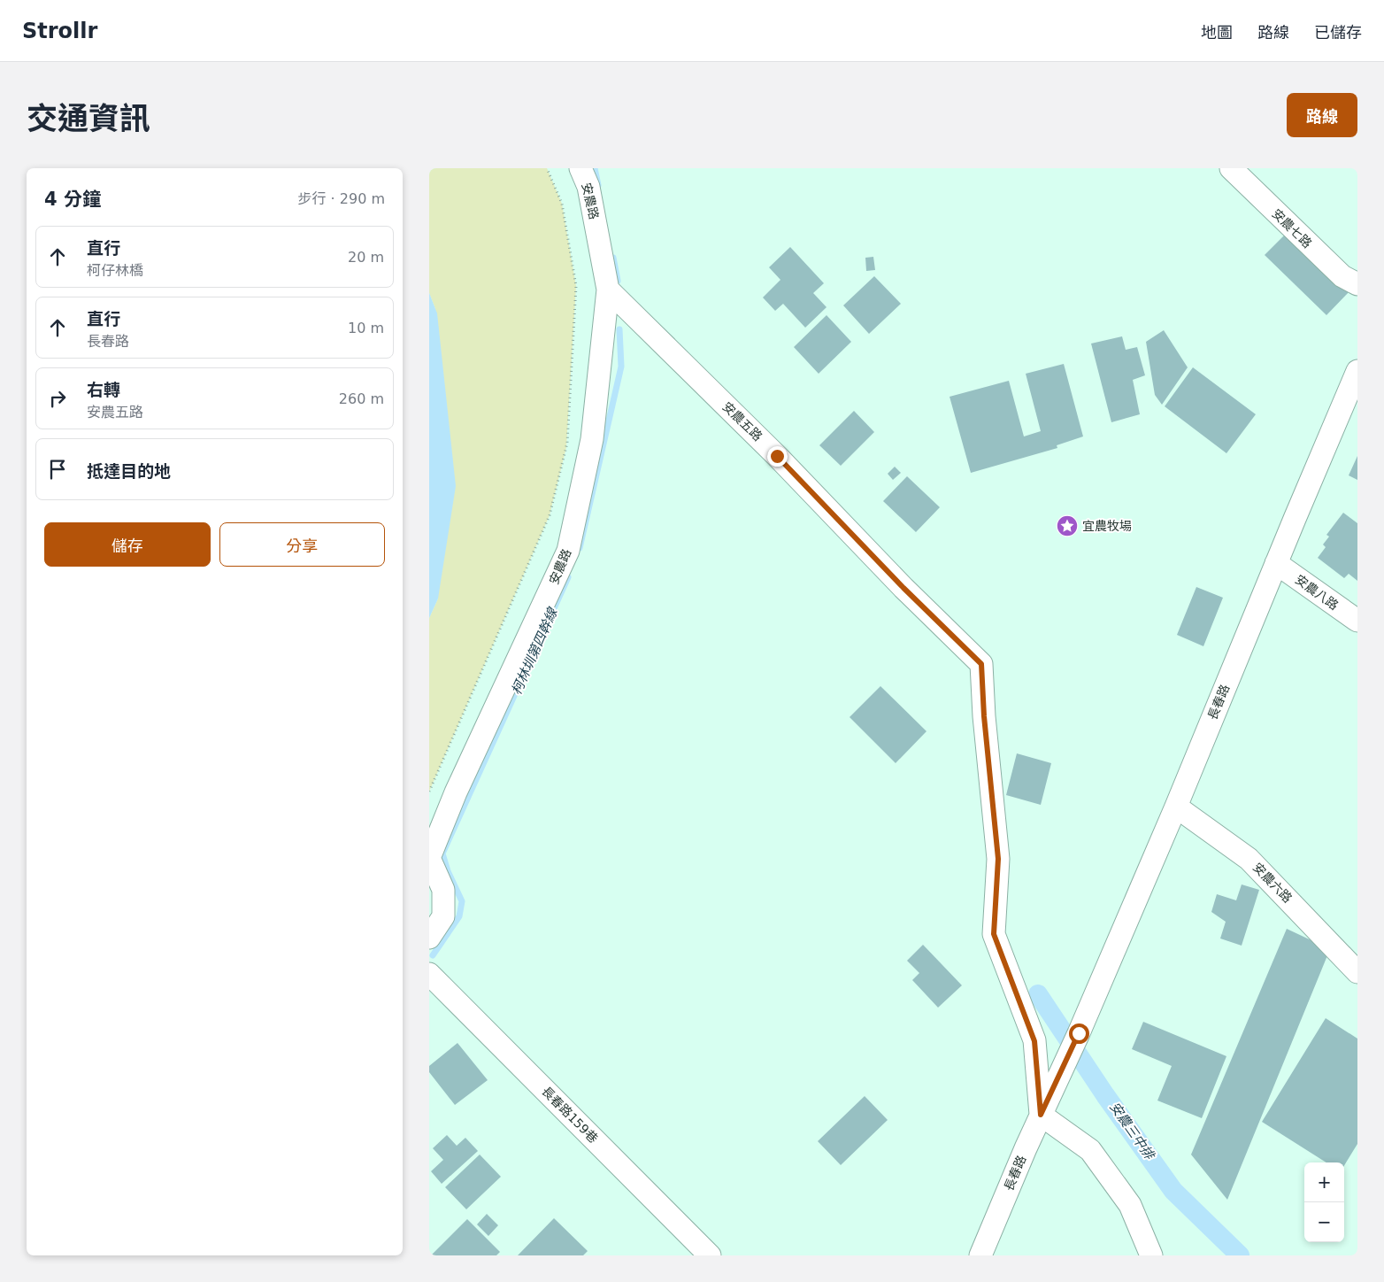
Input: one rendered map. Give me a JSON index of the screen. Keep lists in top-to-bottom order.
{
  "streets": {
    "street": [
      "安農路",
      "安農七路",
      "安農五路",
      "安農八路",
      "長春路",
      "安農六路",
      "長春路159巷"
    ]
  },
  "crossings": [
    ["安農路", "安農五路"],
    ["安農五路", "長春路"],
    ["安農八路", "長春路"],
    ["長春路", "安農六路"]
  ],
  "water": ["柯林圳第四幹線", "安農三中排"],
  "places": {
    "place": ["宜農牧場"]
  },
  "page": {
    "header": "Strollr",
    "nav": ["地圖", "路線", "已儲存"],
    "title": "交通資訊",
    "buttons": [
      "路線",
      ["儲存", "分享"]
    ],
    "heading": ["4 分鐘", "步行 · 290 m"],
    "list": [
      ["直行", "柯仔林橋", "20 m"],
      ["直行", "長春路", "10 m"],
      ["右轉", "安農五路", "260 m"],
      "抵達目的地"
    ],
    "map_buttons": ["+", "−"]
  }
}
